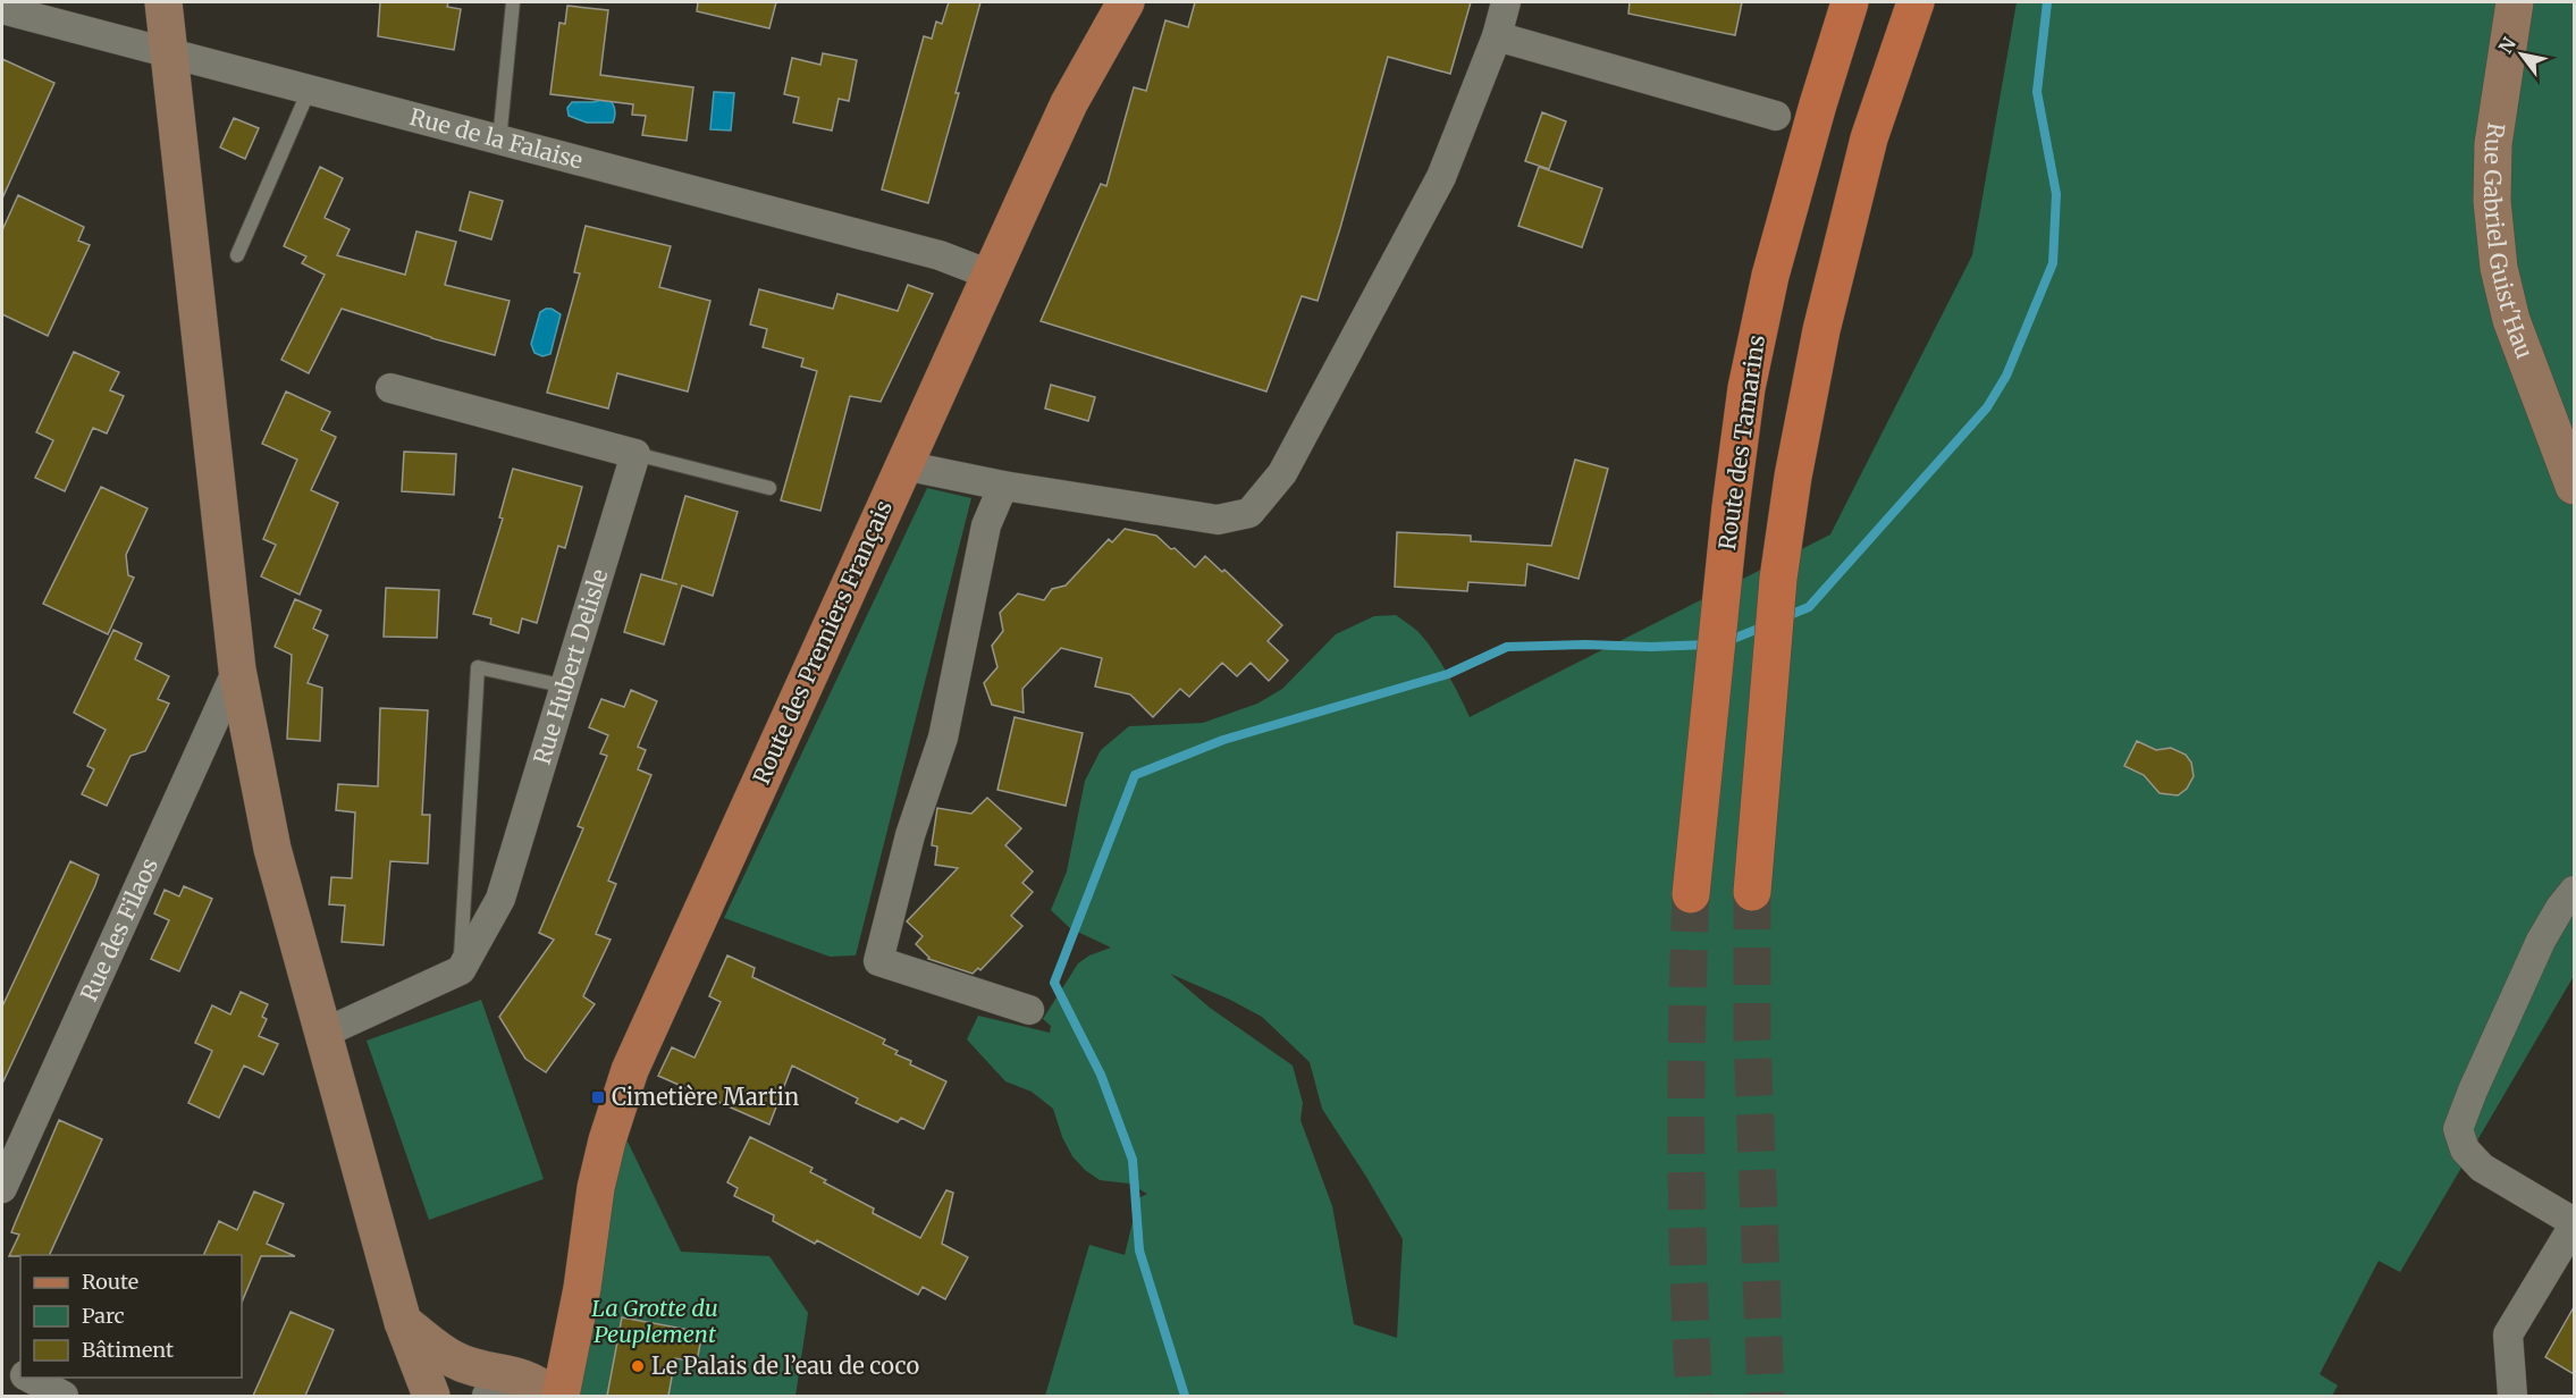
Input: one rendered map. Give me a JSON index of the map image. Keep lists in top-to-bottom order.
{
  "streets": {
    "highway": ["Route des Tamarins"],
    "main road": ["Rue Gabriel Guist'Hau", "Route des Premiers Français"],
    "street": ["Rue de la Falaise", "Rue Hubert Delisle", "Rue des Filaos"]
  },
  "crossings": [
    ["Rue de la Falaise", "Route des Premiers Français"]
  ],
  "parks": ["La Grotte du Peuplement"],
  "places": {
    "transit": ["Cimetière Martin"],
    "other": ["Le Palais de l’eau de coco"]
  },
  "legend": ["Route", "Parc", "Bâtiment"],
  "north": "top left"
}
